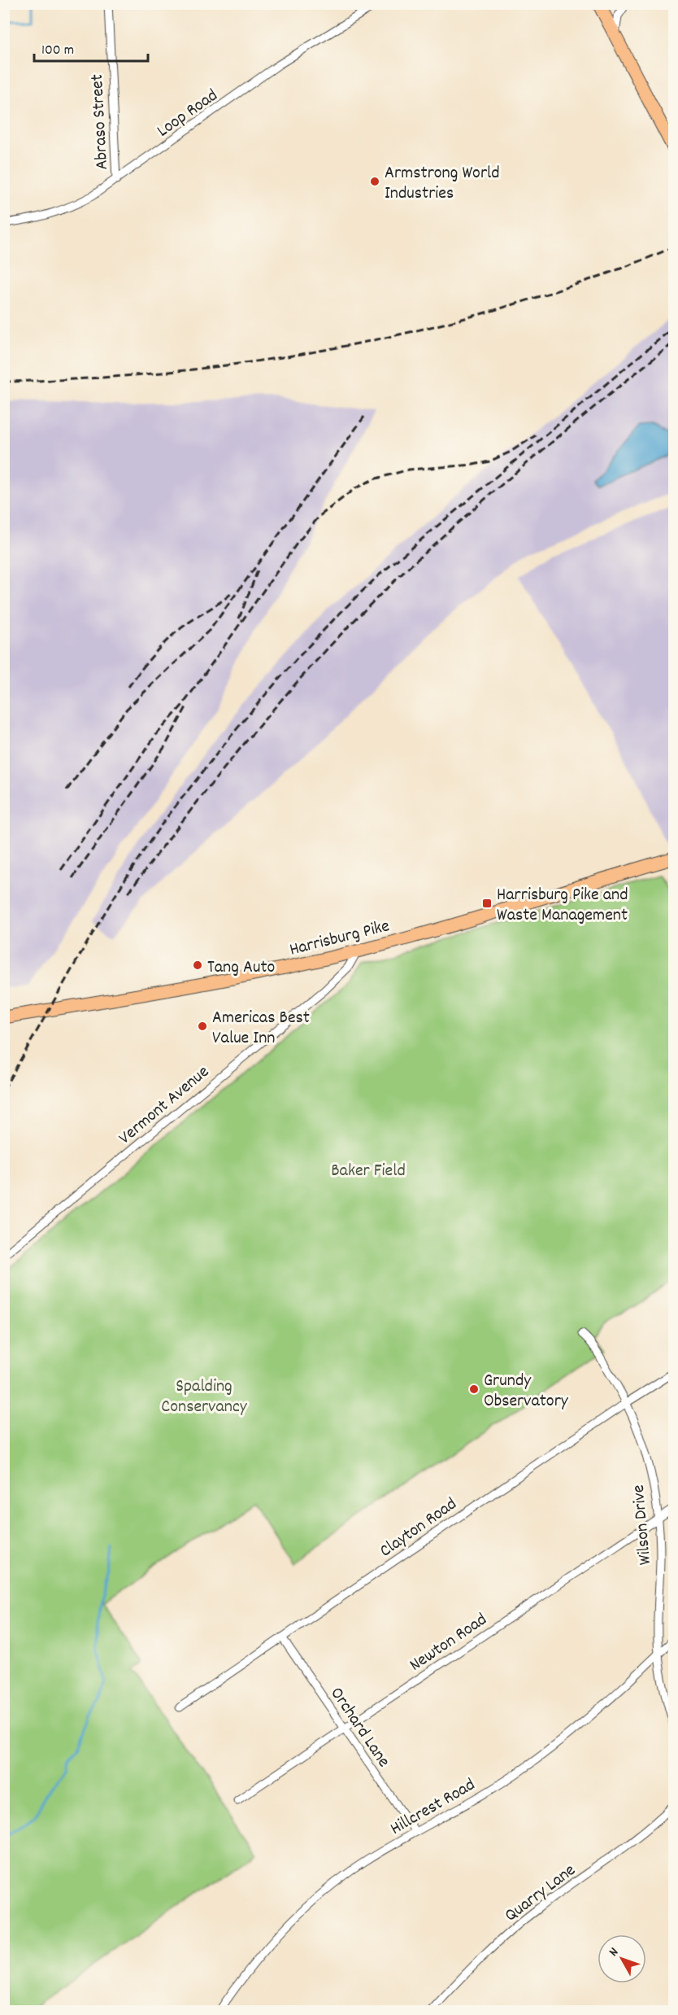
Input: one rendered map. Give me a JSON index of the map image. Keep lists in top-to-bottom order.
{
  "streets": {
    "main road": ["Harrisburg Pike"],
    "street": [
      "Loop Road",
      "Abraso Street",
      "Vermont Avenue",
      "Wilson Drive",
      "Clayton Road",
      "Newton Road",
      "Orchard Lane",
      "Hillcrest Road",
      "Quarry Lane"
    ]
  },
  "crossings": [
    ["Loop Road", "Abraso Street"],
    ["Harrisburg Pike", "Vermont Avenue"],
    ["Wilson Drive", "Clayton Road"],
    ["Wilson Drive", "Newton Road"],
    ["Wilson Drive", "Hillcrest Road"],
    ["Clayton Road", "Orchard Lane"],
    ["Newton Road", "Orchard Lane"],
    ["Orchard Lane", "Hillcrest Road"]
  ],
  "parks": ["Baker Field", "Spalding Conservancy"],
  "places": {
    "other": [
      "Armstrong World Industries",
      "Tang Auto",
      "Americas Best Value Inn",
      "Grundy Observatory"
    ],
    "transit": ["Harrisburg Pike and Waste Management"]
  },
  "scale_bar": "100 m",
  "north": "top left"
}
